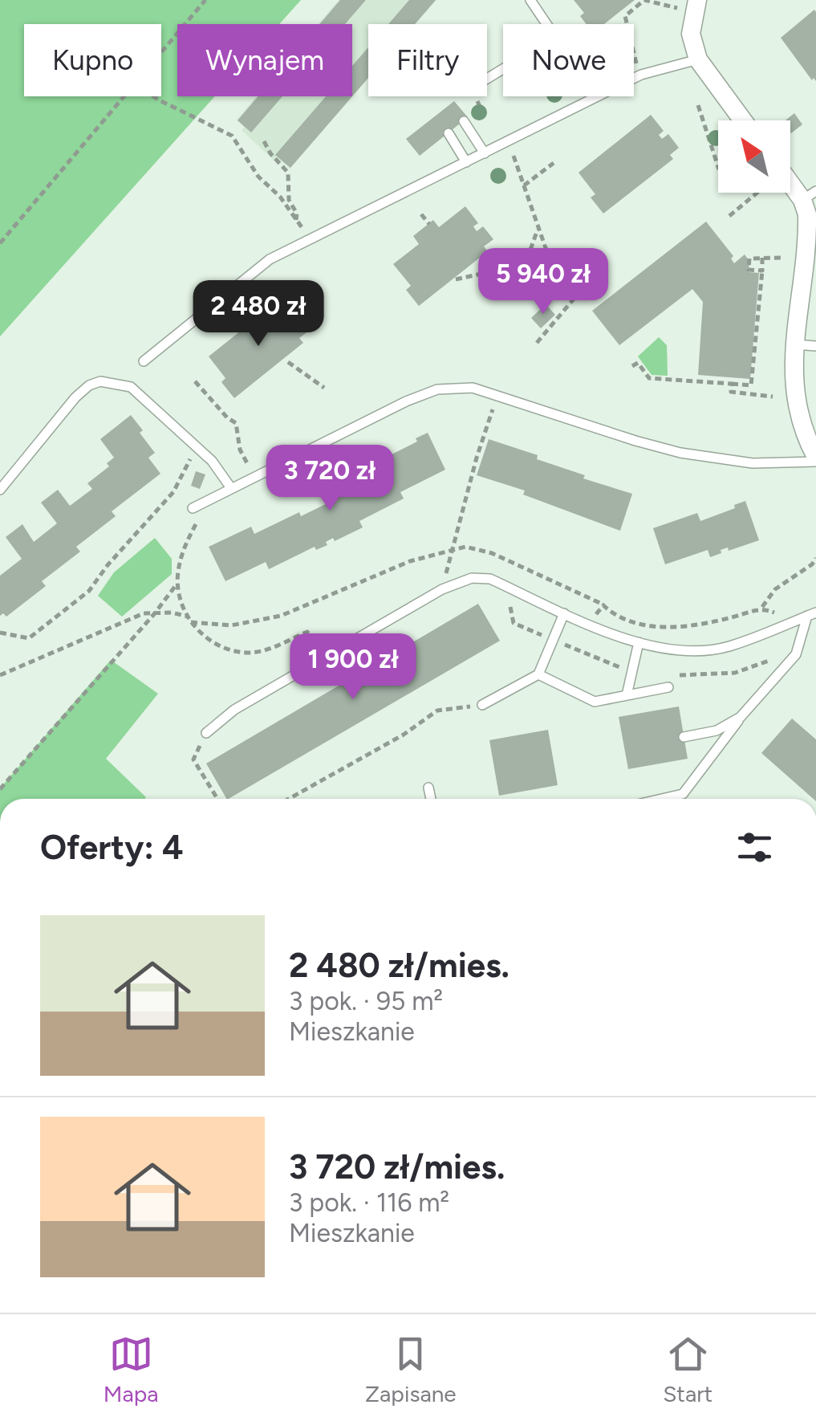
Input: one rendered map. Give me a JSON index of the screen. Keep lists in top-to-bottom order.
{
  "north": "top left",
  "page": {
    "chip": [
      "Kupno",
      "Wynajem",
      "Filtry",
      "Nowe"
    ],
    "price": [
      "5 940 zł",
      "2 480 zł",
      "3 720 zł",
      "1 900 zł"
    ],
    "heading": "Oferty: 4",
    "list": [
      {
        "name": "2 480 zł/mies.",
        "note": "3 pok. · 95 m² · Mieszkanie"
      },
      {
        "name": "3 720 zł/mies.",
        "note": "3 pok. · 116 m² · Mieszkanie"
      }
    ],
    "tabs": ["Mapa", "Zapisane", "Start"]
  }
}
